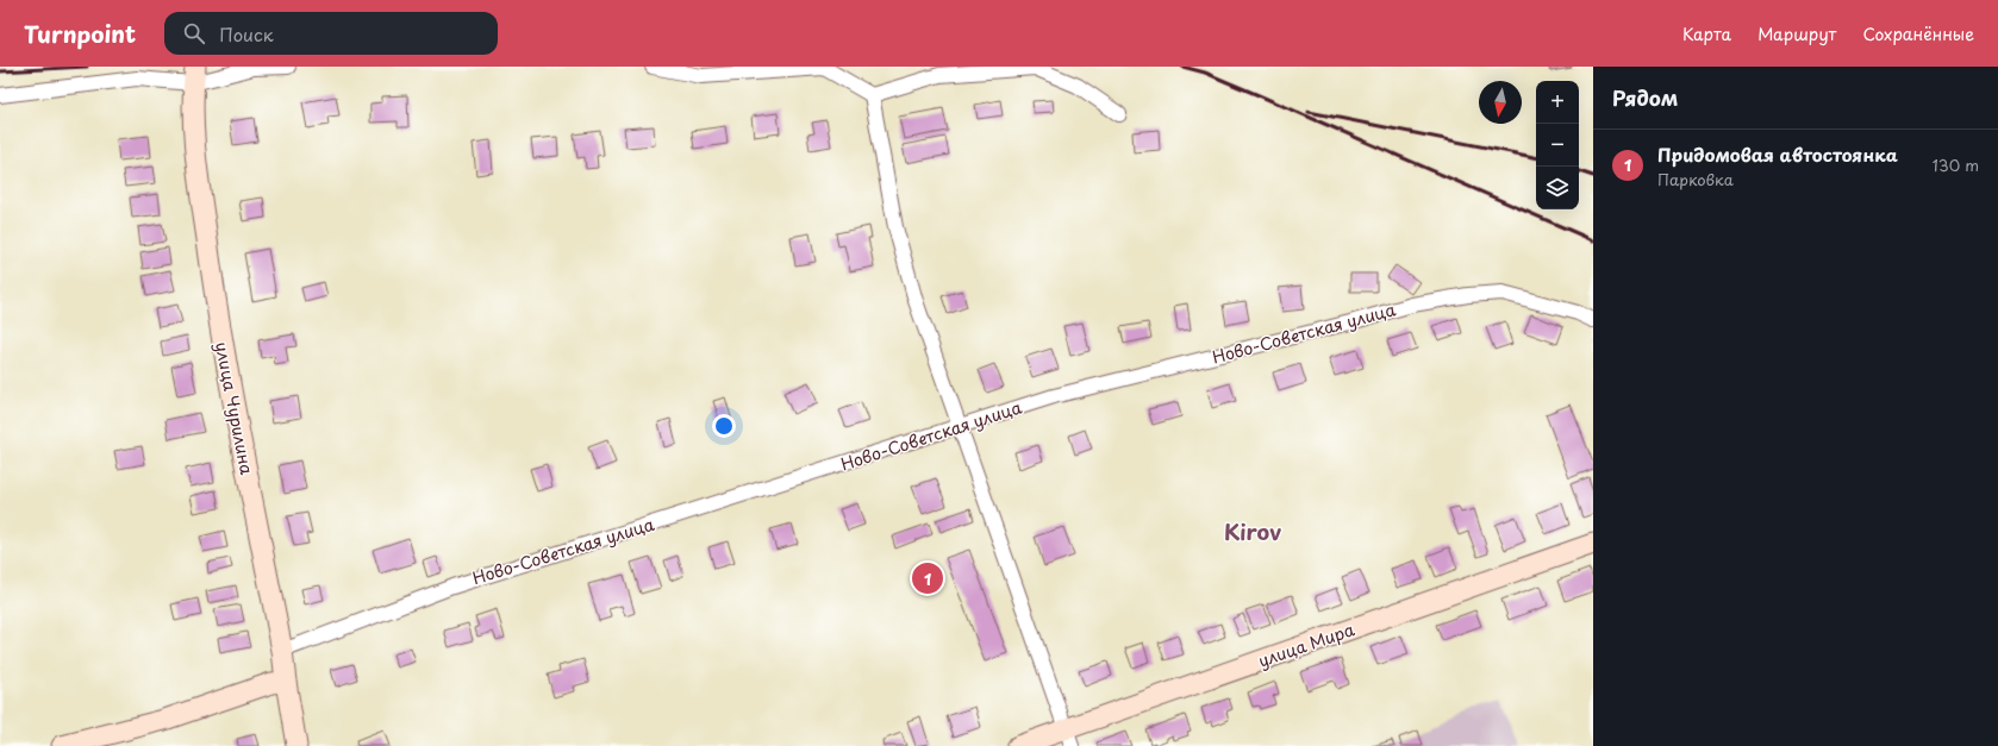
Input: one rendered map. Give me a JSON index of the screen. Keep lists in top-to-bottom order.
{
  "streets": {
    "street": ["Ново-Советская улица", "улица Чурилина", "улица Мира"]
  },
  "crossings": [
    ["Ново-Советская улица", "улица Чурилина"]
  ],
  "districts": ["Kirov"],
  "north": "bottom",
  "page": {
    "header": "Turnpoint",
    "search": "Поиск",
    "nav": ["Карта", "Маршрут", "Сохранённые"],
    "heading": "Рядом",
    "map_buttons": ["+", "−"],
    "list": [
      {
        "mark": "1",
        "name": "Придомовая автостоянка",
        "note": "Парковка",
        "value": "130 m"
      }
    ],
    "pins": "1"
  }
}
